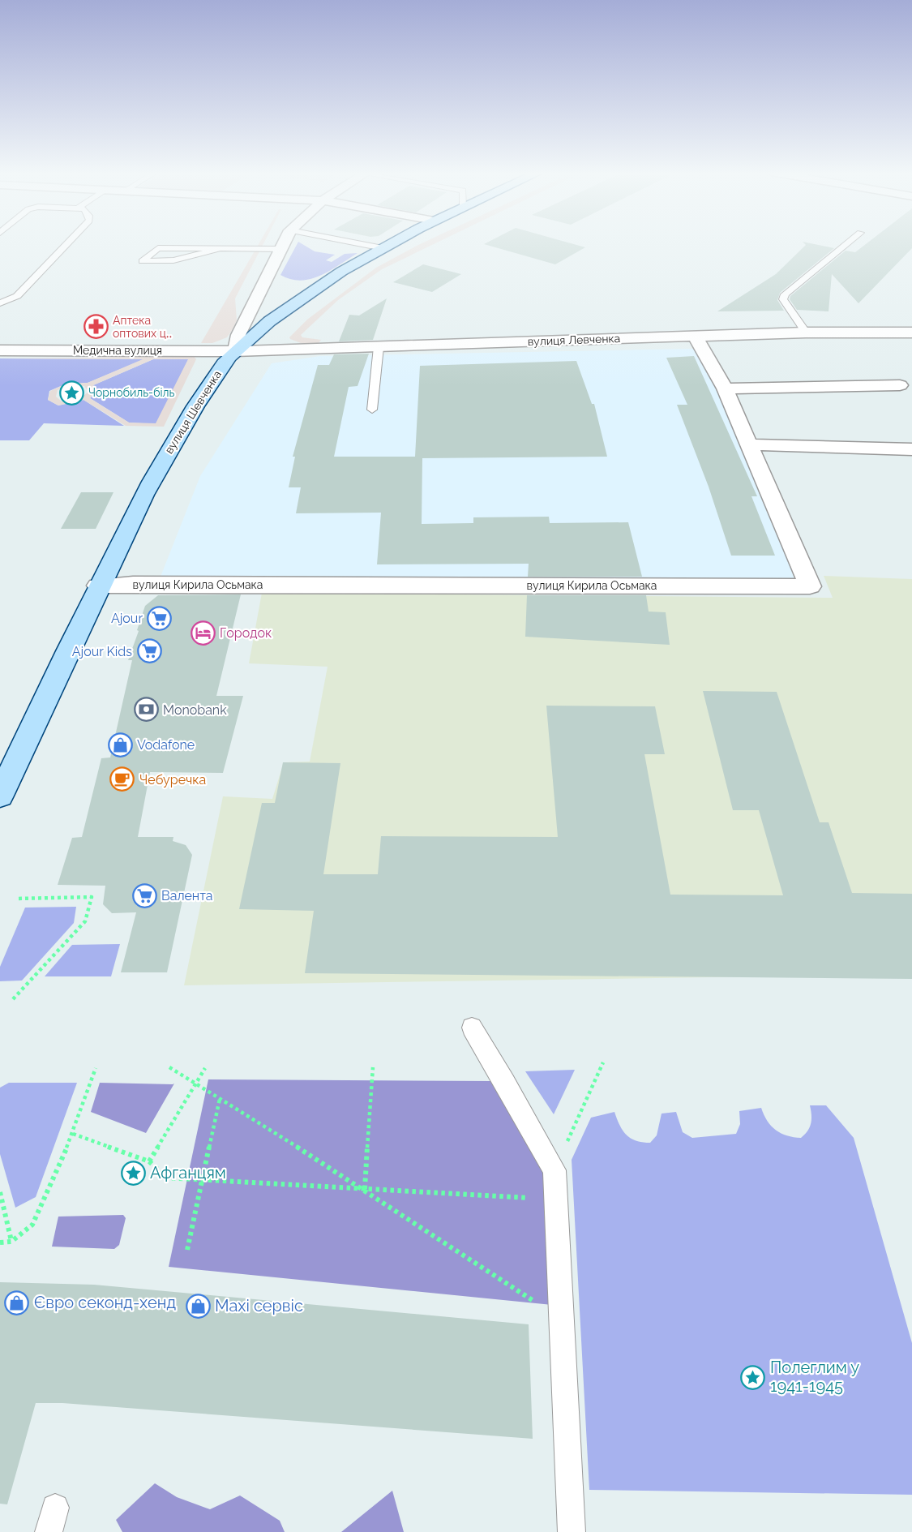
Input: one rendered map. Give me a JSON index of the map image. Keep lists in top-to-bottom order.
{
  "streets": {
    "main road": ["вулиця Шевченка"],
    "street": ["вулиця Левченка", "Медична вулиця", "вулиця Кирила Осьмака"]
  },
  "crossings": [
    ["вулиця Левченка", "Медична вулиця"],
    ["вулиця Левченка", "вулиця Шевченка"],
    ["вулиця Левченка", "вулиця Кирила Осьмака"],
    ["Медична вулиця", "вулиця Шевченка"],
    ["вулиця Шевченка", "вулиця Кирила Осьмака"]
  ],
  "places": {
    "pharmacy": ["Аптека оптових ц‥"],
    "place": ["Чорнобиль-біль", "Афганцям", "Полеглим у 1941-1945"],
    "supermarket": ["Ajour", "Ajour Kids", "Валента"],
    "hotel": ["Городок"],
    "bank": ["Monobank"],
    "shop": ["Vodafone", "Євро секонд-хенд", "Maxi сервіс"],
    "cafe": ["Чебуречка"]
  }
}
